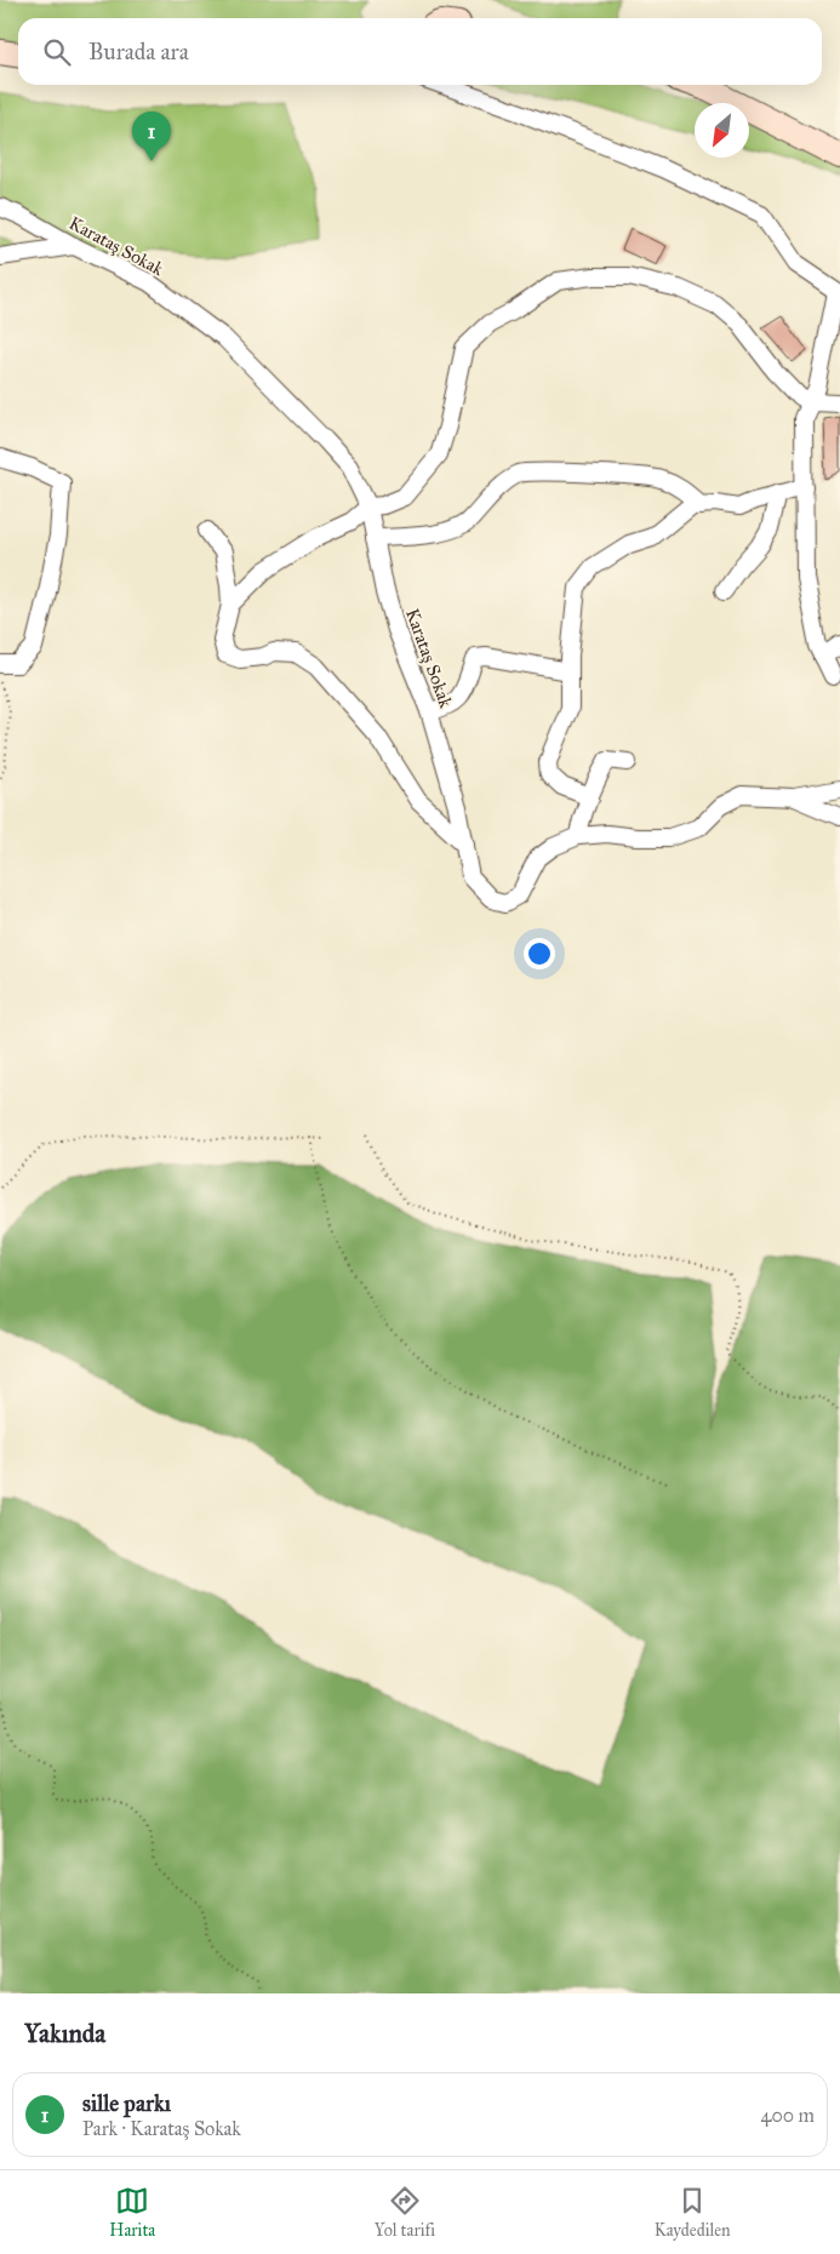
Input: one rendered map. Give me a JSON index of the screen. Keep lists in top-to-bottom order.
{
  "streets": {
    "street": ["Karataş Sokak"]
  },
  "north": "bottom left",
  "page": {
    "search": "Burada ara",
    "pins": "1",
    "heading": "Yakında",
    "list": [
      {
        "mark": "1",
        "name": "sille parkı",
        "note": "Park · Karataş Sokak",
        "value": "400 m"
      }
    ],
    "nav": ["Harita", "Yol tarifi", "Kaydedilen"]
  }
}
